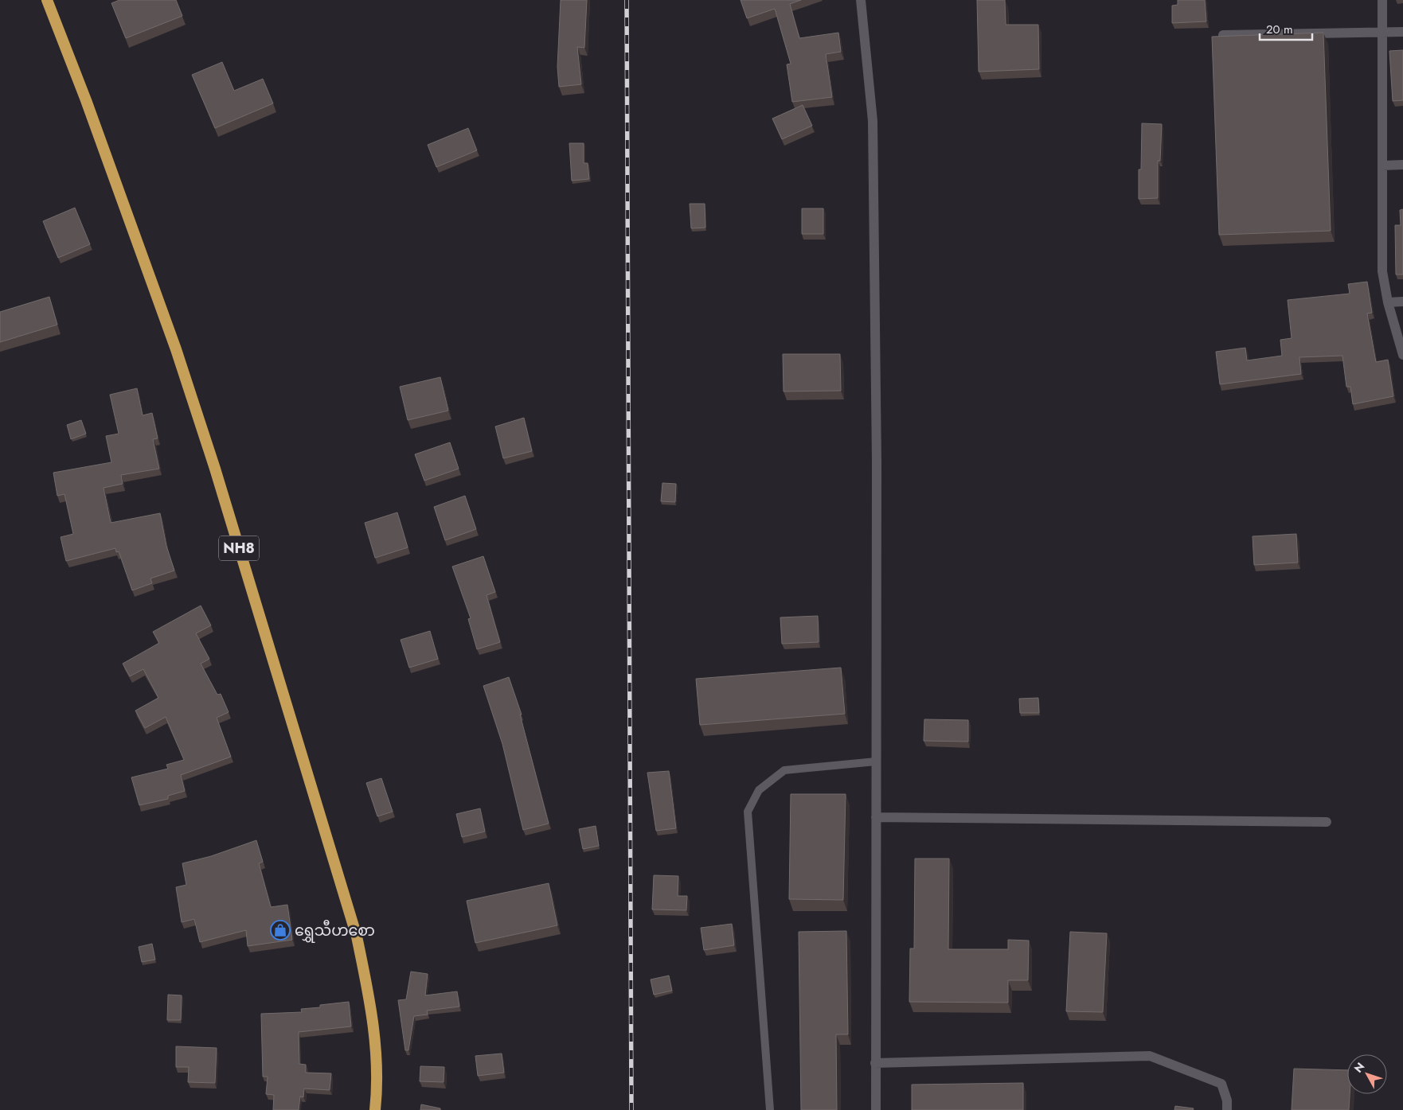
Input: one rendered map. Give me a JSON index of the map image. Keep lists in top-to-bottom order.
{
  "streets": {
    "highway": ["NH8"]
  },
  "places": {
    "shop": ["ရွှေသီဟစော"]
  },
  "scale_bar": "20 m",
  "north": "top left"
}
